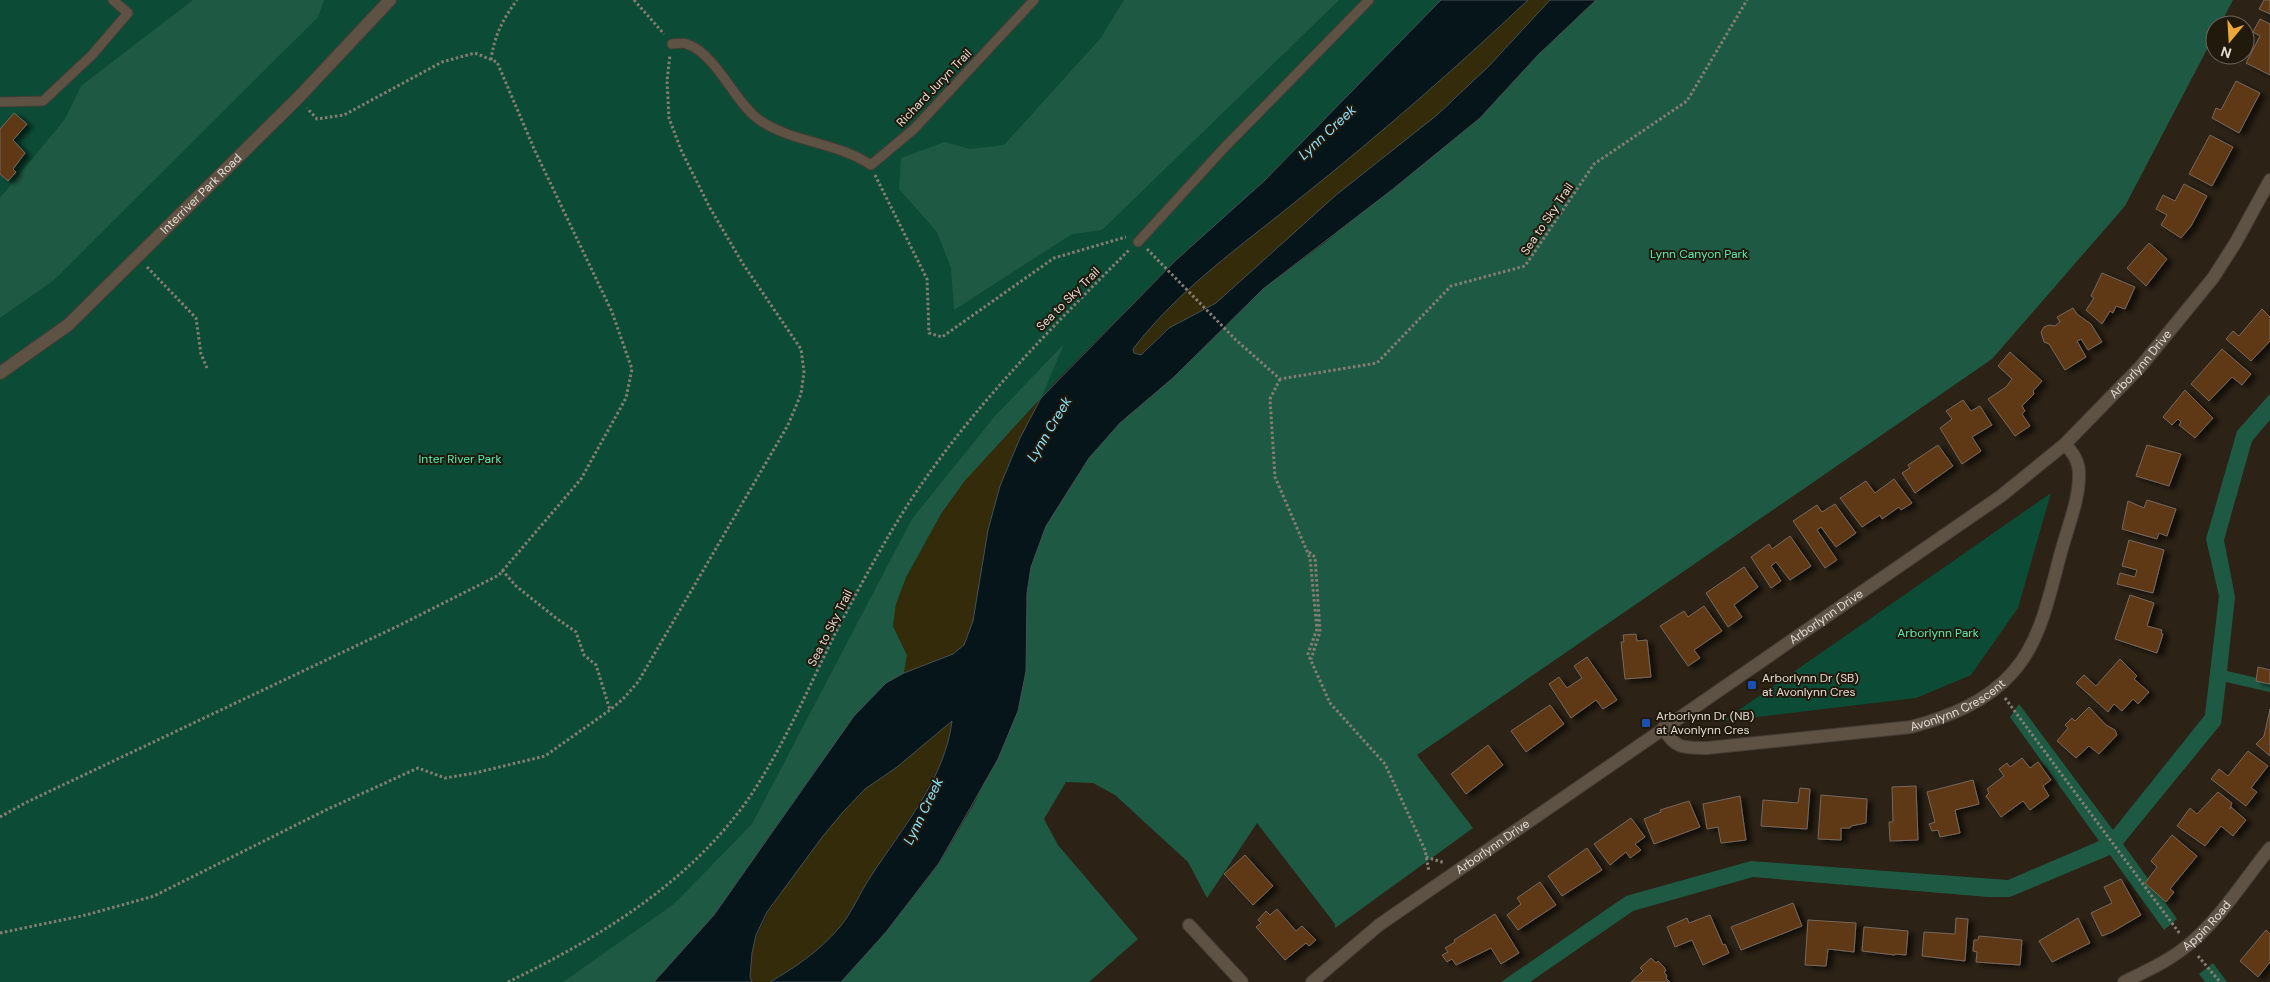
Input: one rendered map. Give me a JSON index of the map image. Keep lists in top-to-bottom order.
{
  "streets": {
    "street": [
      "Interriver Park Road",
      "Arborlynn Drive",
      "Avonlynn Crescent",
      "Appin Road"
    ],
    "lane": ["Richard Juryn Trail"],
    "path": ["Sea to Sky Trail"]
  },
  "crossings": [
    ["Arborlynn Drive", "Avonlynn Crescent"]
  ],
  "water": ["Lynn Creek"],
  "parks": ["Lynn Canyon Park", "Inter River Park", "Arborlynn Park"],
  "places": {
    "transit": ["Arborlynn Dr (SB) at Avonlynn Cres", "Arborlynn Dr (NB) at Avonlynn Cres"]
  },
  "north": "bottom"
}
